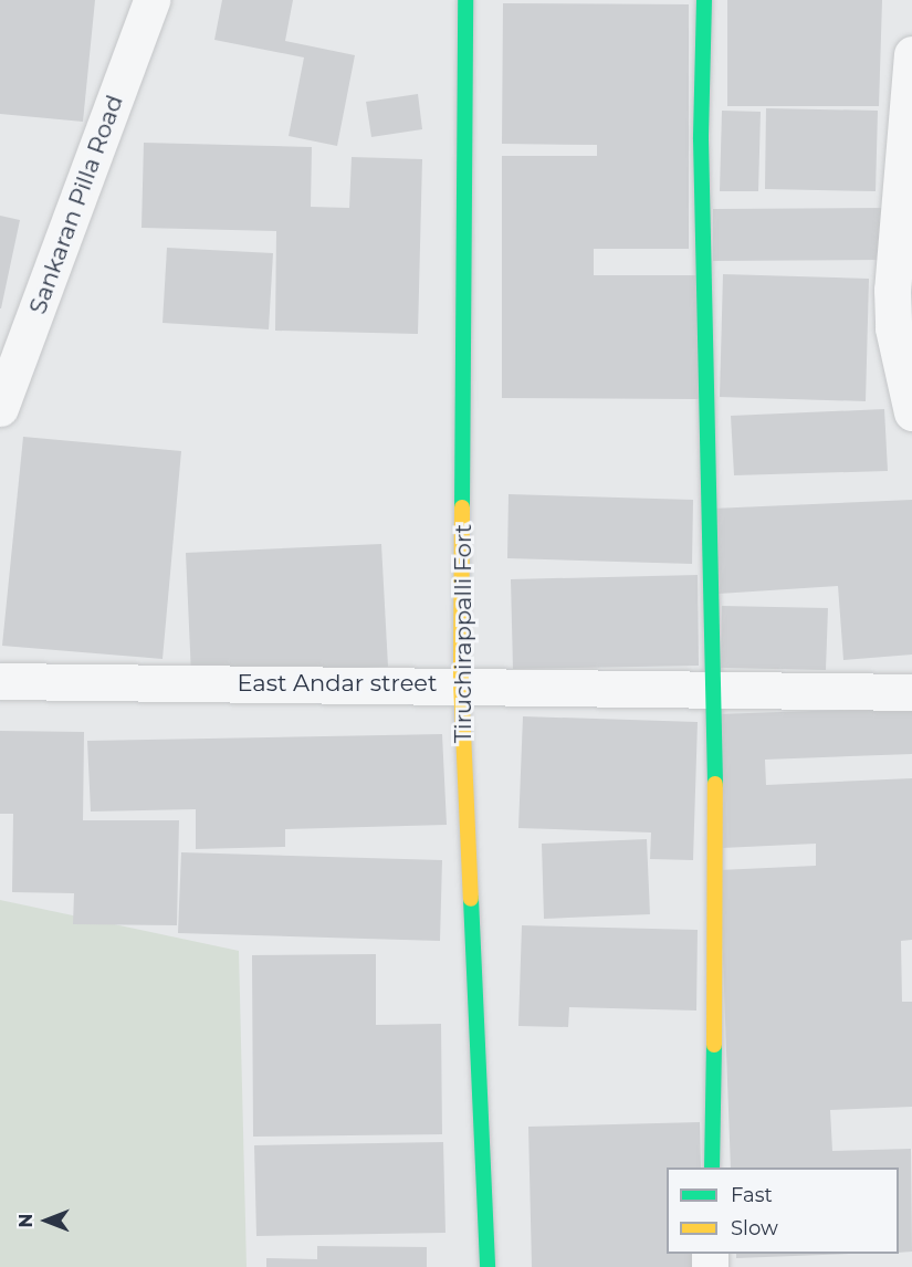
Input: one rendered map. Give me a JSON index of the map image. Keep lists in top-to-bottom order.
{
  "streets": {
    "street": ["Sankaran Pilla Road", "Tiruchirappalli Fort", "East Andar street"]
  },
  "crossings": [
    ["Tiruchirappalli Fort", "East Andar street"]
  ],
  "legend": ["Fast", "Slow"],
  "north": "left"
}
